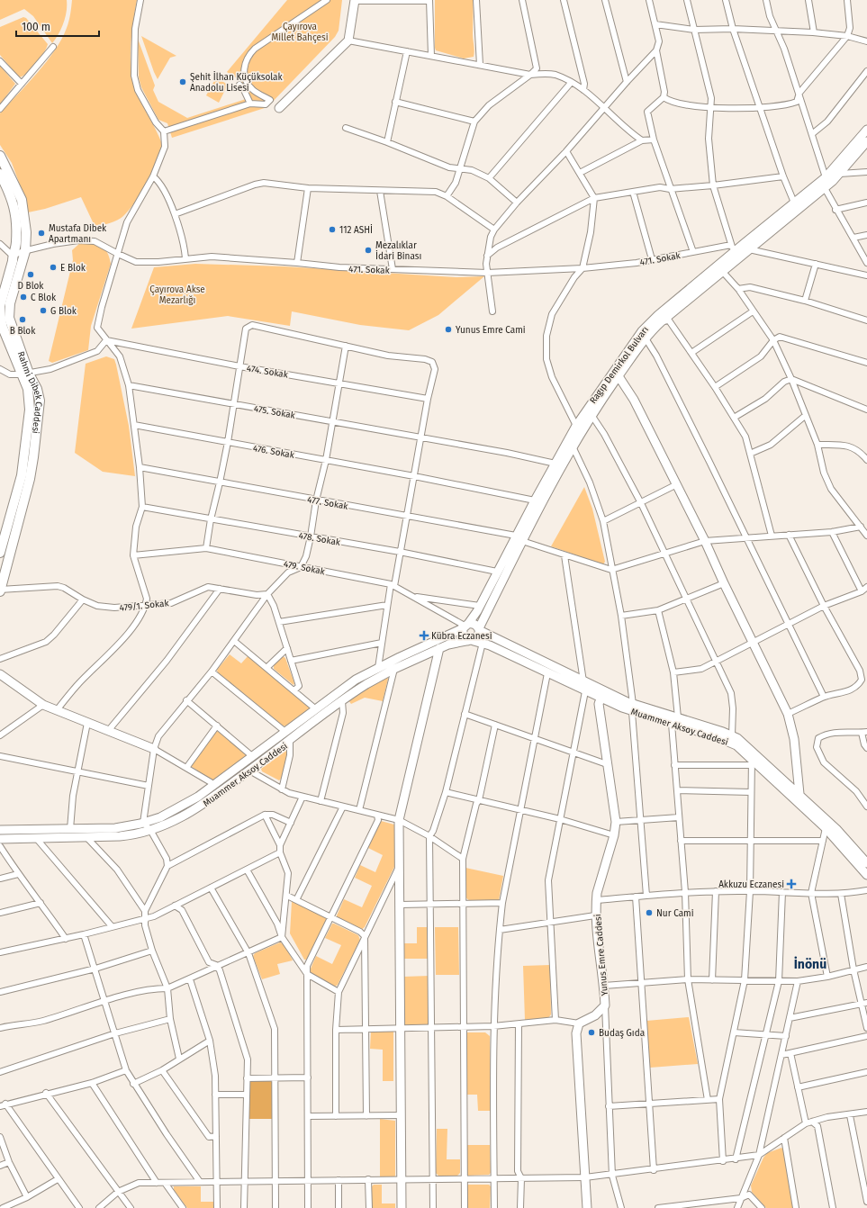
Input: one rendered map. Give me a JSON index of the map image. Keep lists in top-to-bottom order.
{
  "streets": {
    "main road": [
      "Ragıp Demirkol Bulvarı",
      "Rahmi Dibek Caddesi",
      "Muammer Aksoy Caddesi",
      "Yunus Emre Caddesi"
    ],
    "street": [
      "471. Sokak",
      "474. Sokak",
      "475. Sokak",
      "476. Sokak",
      "477. Sokak",
      "478. Sokak",
      "479. Sokak",
      "479/1. Sokak"
    ]
  },
  "crossings": [
    ["471. Sokak", "Ragıp Demirkol Bulvarı"],
    ["471. Sokak", "Rahmi Dibek Caddesi"],
    ["Ragıp Demirkol Bulvarı", "475. Sokak"],
    ["Ragıp Demirkol Bulvarı", "476. Sokak"],
    ["Ragıp Demirkol Bulvarı", "477. Sokak"],
    ["Ragıp Demirkol Bulvarı", "478. Sokak"],
    ["Ragıp Demirkol Bulvarı", "479. Sokak"],
    ["Ragıp Demirkol Bulvarı", "Muammer Aksoy Caddesi"],
    ["Rahmi Dibek Caddesi", "479/1. Sokak"],
    ["479. Sokak", "Muammer Aksoy Caddesi"],
    ["Muammer Aksoy Caddesi", "Yunus Emre Caddesi"]
  ],
  "districts": ["İnönü"],
  "parks": ["Çayırova Millet Bahçesi", "Çayırova Akse Mezarlığı"],
  "places": {
    "other": [
      "Şehit İlhan Küçüksolak Anadolu Lisesi",
      "112 ASHİ",
      "Mustafa Dibek Apartmanı",
      "Mezalıklar İdari Binası",
      "E Blok",
      "D Blok",
      "C Blok",
      "G Blok",
      "B Blok",
      "Yunus Emre Cami",
      "Nur Cami",
      "Budaş Gıda"
    ],
    "health": ["Kübra Eczanesi", "Akkuzu Eczanesi"]
  },
  "scale_bar": "100 m"
}
